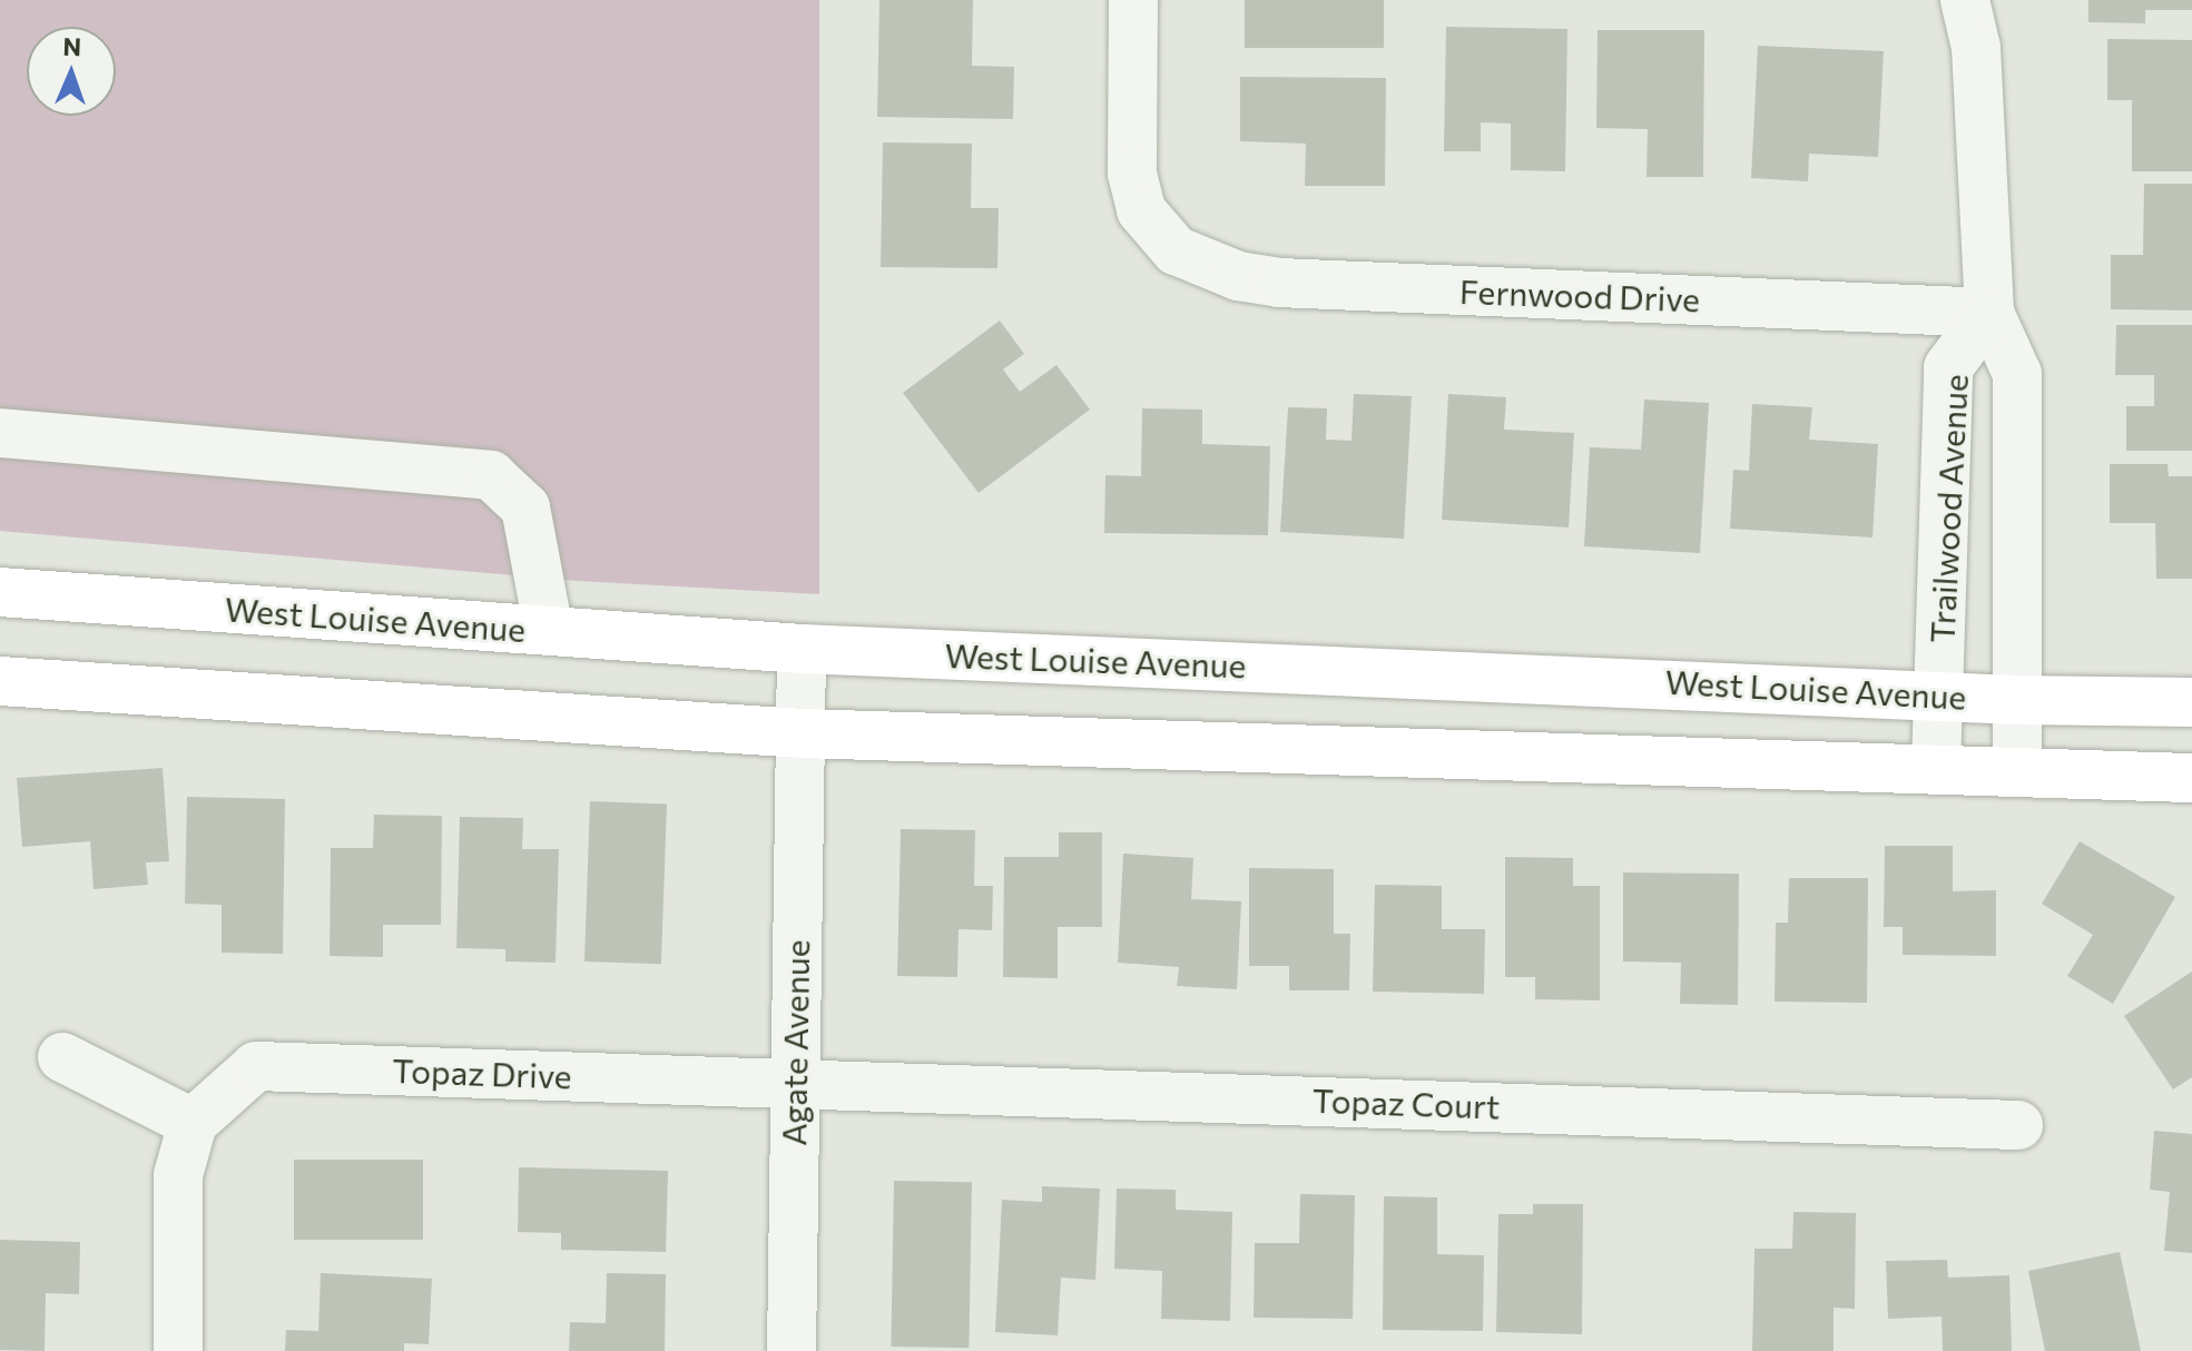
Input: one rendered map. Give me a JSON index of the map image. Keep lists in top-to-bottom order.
{
  "streets": {
    "main road": ["West Louise Avenue"],
    "street": [
      "Fernwood Drive",
      "Trailwood Avenue",
      "Agate Avenue",
      "Topaz Drive",
      "Topaz Court"
    ]
  },
  "crossings": [
    ["Fernwood Drive", "Trailwood Avenue"],
    ["Trailwood Avenue", "West Louise Avenue"],
    ["West Louise Avenue", "Agate Avenue"],
    ["Agate Avenue", "Topaz Drive"],
    ["Agate Avenue", "Topaz Court"],
    ["Topaz Drive", "Topaz Court"]
  ],
  "north": "top"
}
